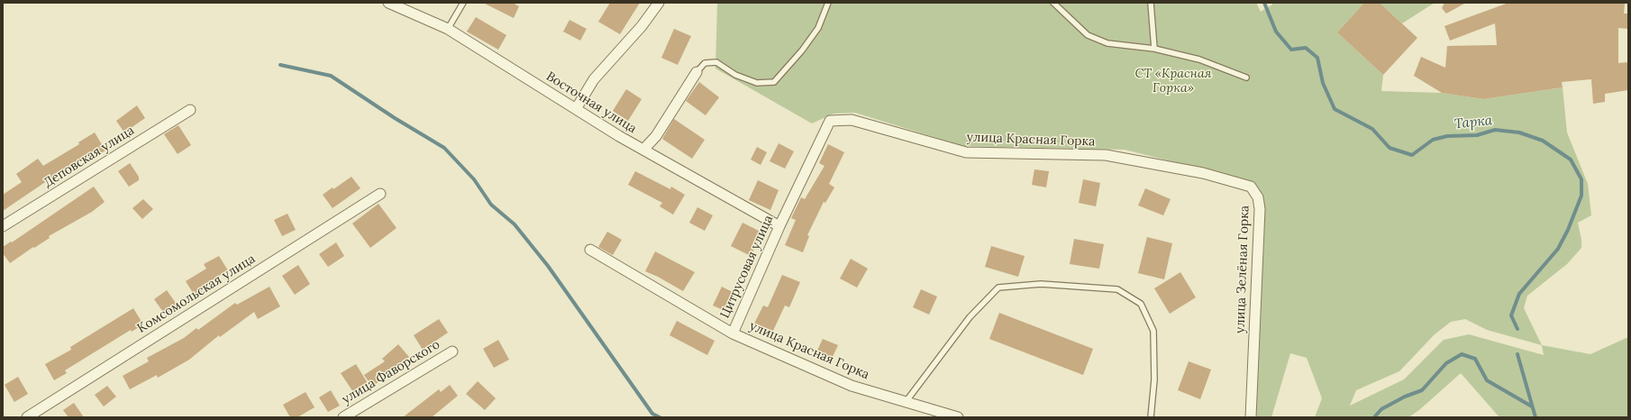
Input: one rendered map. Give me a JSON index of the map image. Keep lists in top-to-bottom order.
{
  "streets": {
    "street": [
      "Восточная улица",
      "улица Красная Горка",
      "Деповская улица",
      "Цитрусовая улица",
      "улица Зелёная Горка",
      "Комсомольская улица",
      "улица Фаворского"
    ]
  },
  "crossings": [
    ["Восточная улица", "Цитрусовая улица"],
    ["улица Красная Горка", "Цитрусовая улица"],
    ["улица Красная Горка", "улица Зелёная Горка"]
  ],
  "water": ["Тарка"],
  "parks": ["СТ «Красная Горка»"]
}
